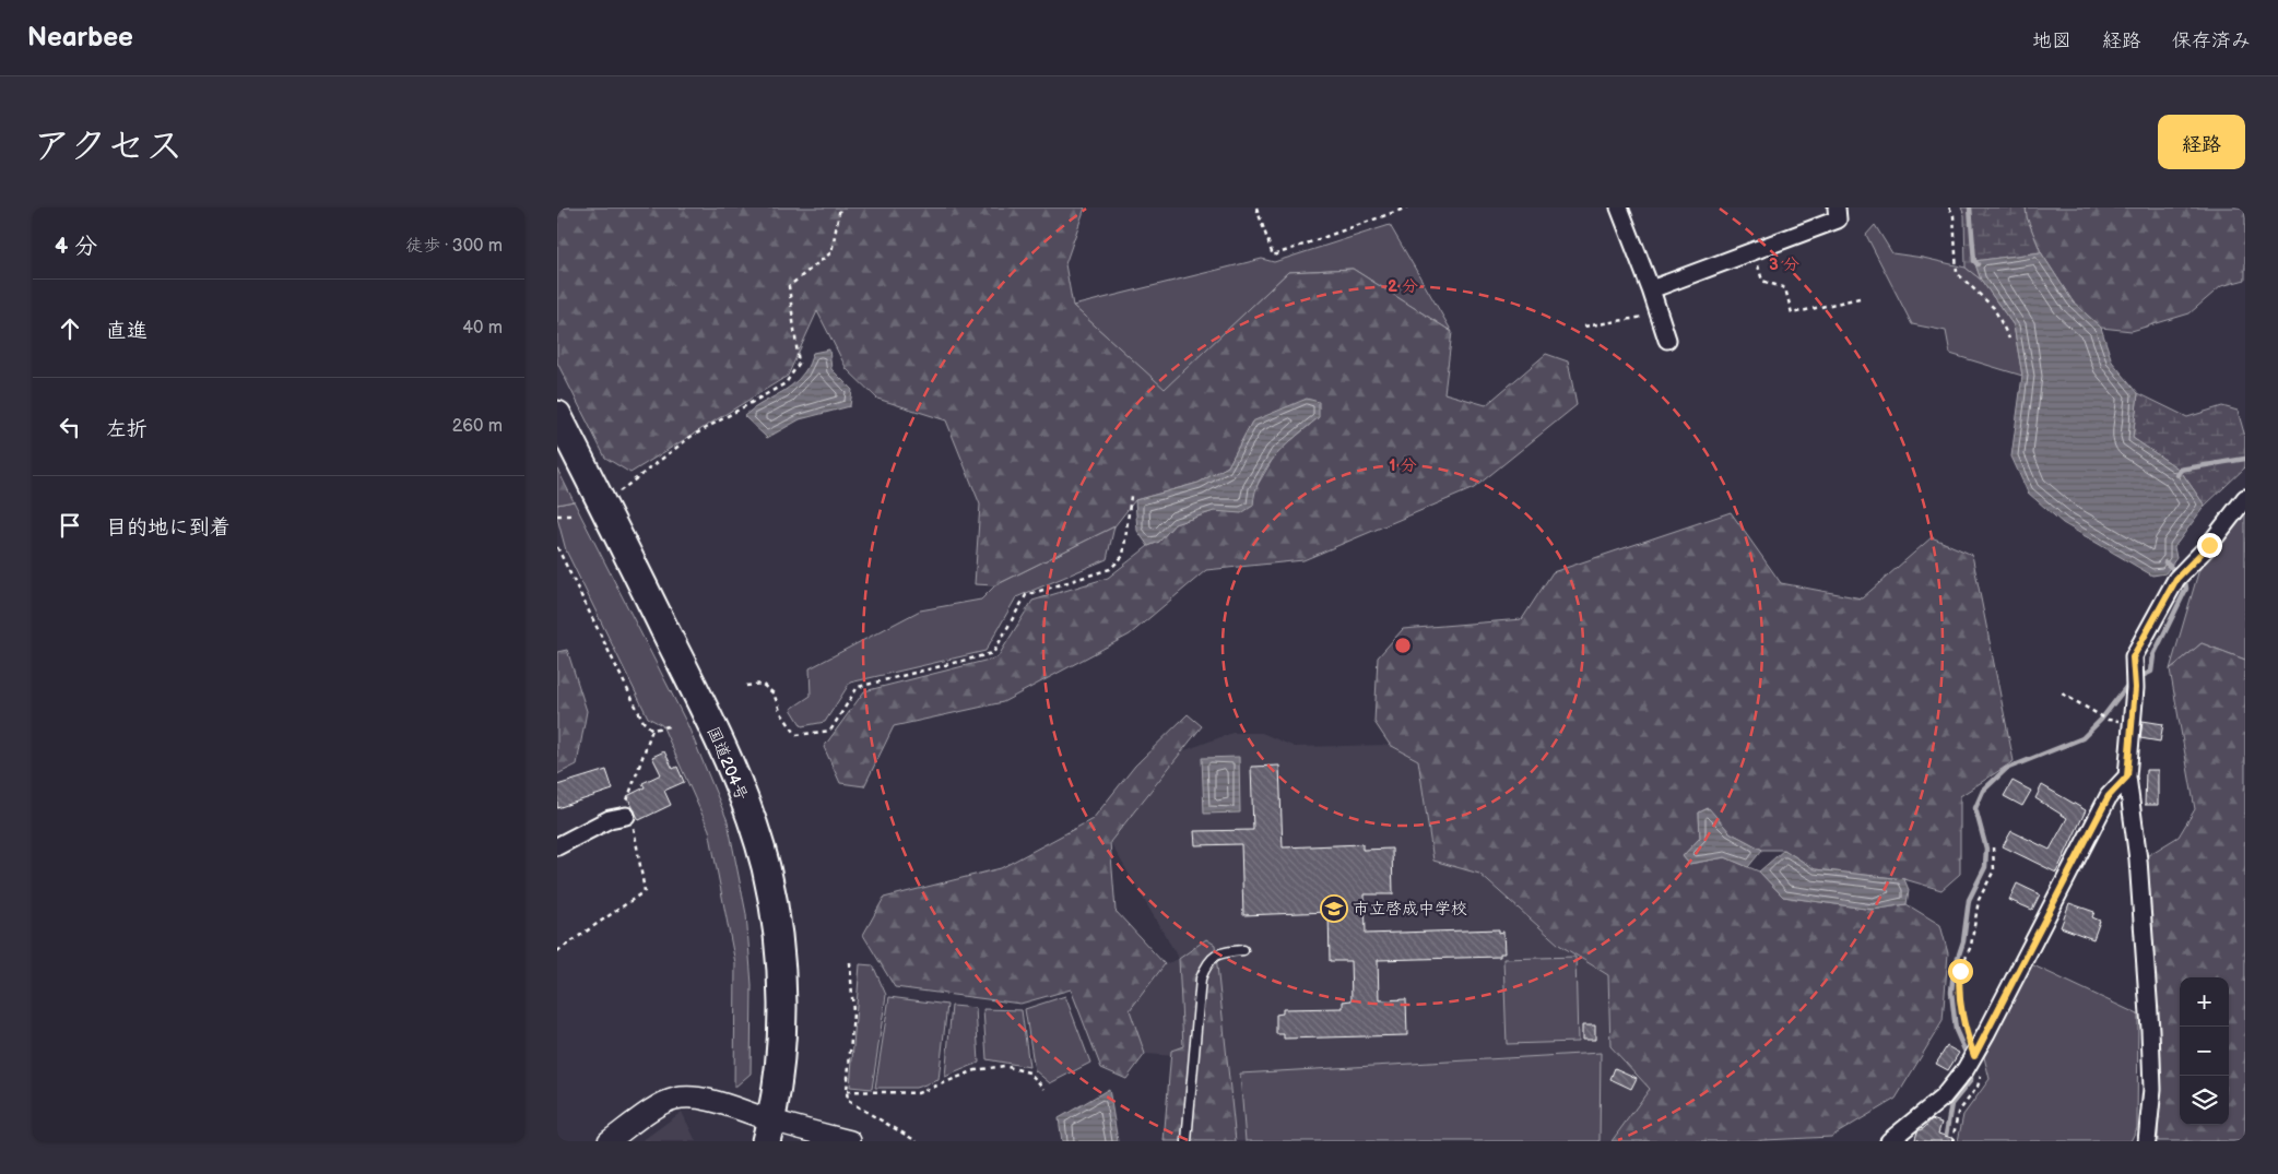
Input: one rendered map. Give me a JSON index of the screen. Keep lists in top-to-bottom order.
{
  "streets": {
    "highway": ["国道204号"]
  },
  "places": {
    "school or university": ["市立啓成中学校"]
  },
  "page": {
    "header": "Nearbee",
    "nav": ["地図", "経路", "保存済み"],
    "title": "アクセス",
    "buttons": "経路",
    "heading": ["4 分", "徒歩 · 300 m"],
    "list": [
      ["直進", "40 m"],
      ["左折", "260 m"],
      "目的地に到着"
    ],
    "map_buttons": ["+", "−"]
  },
  "rings": ["3 分", "2 分", "1 分"]
}
